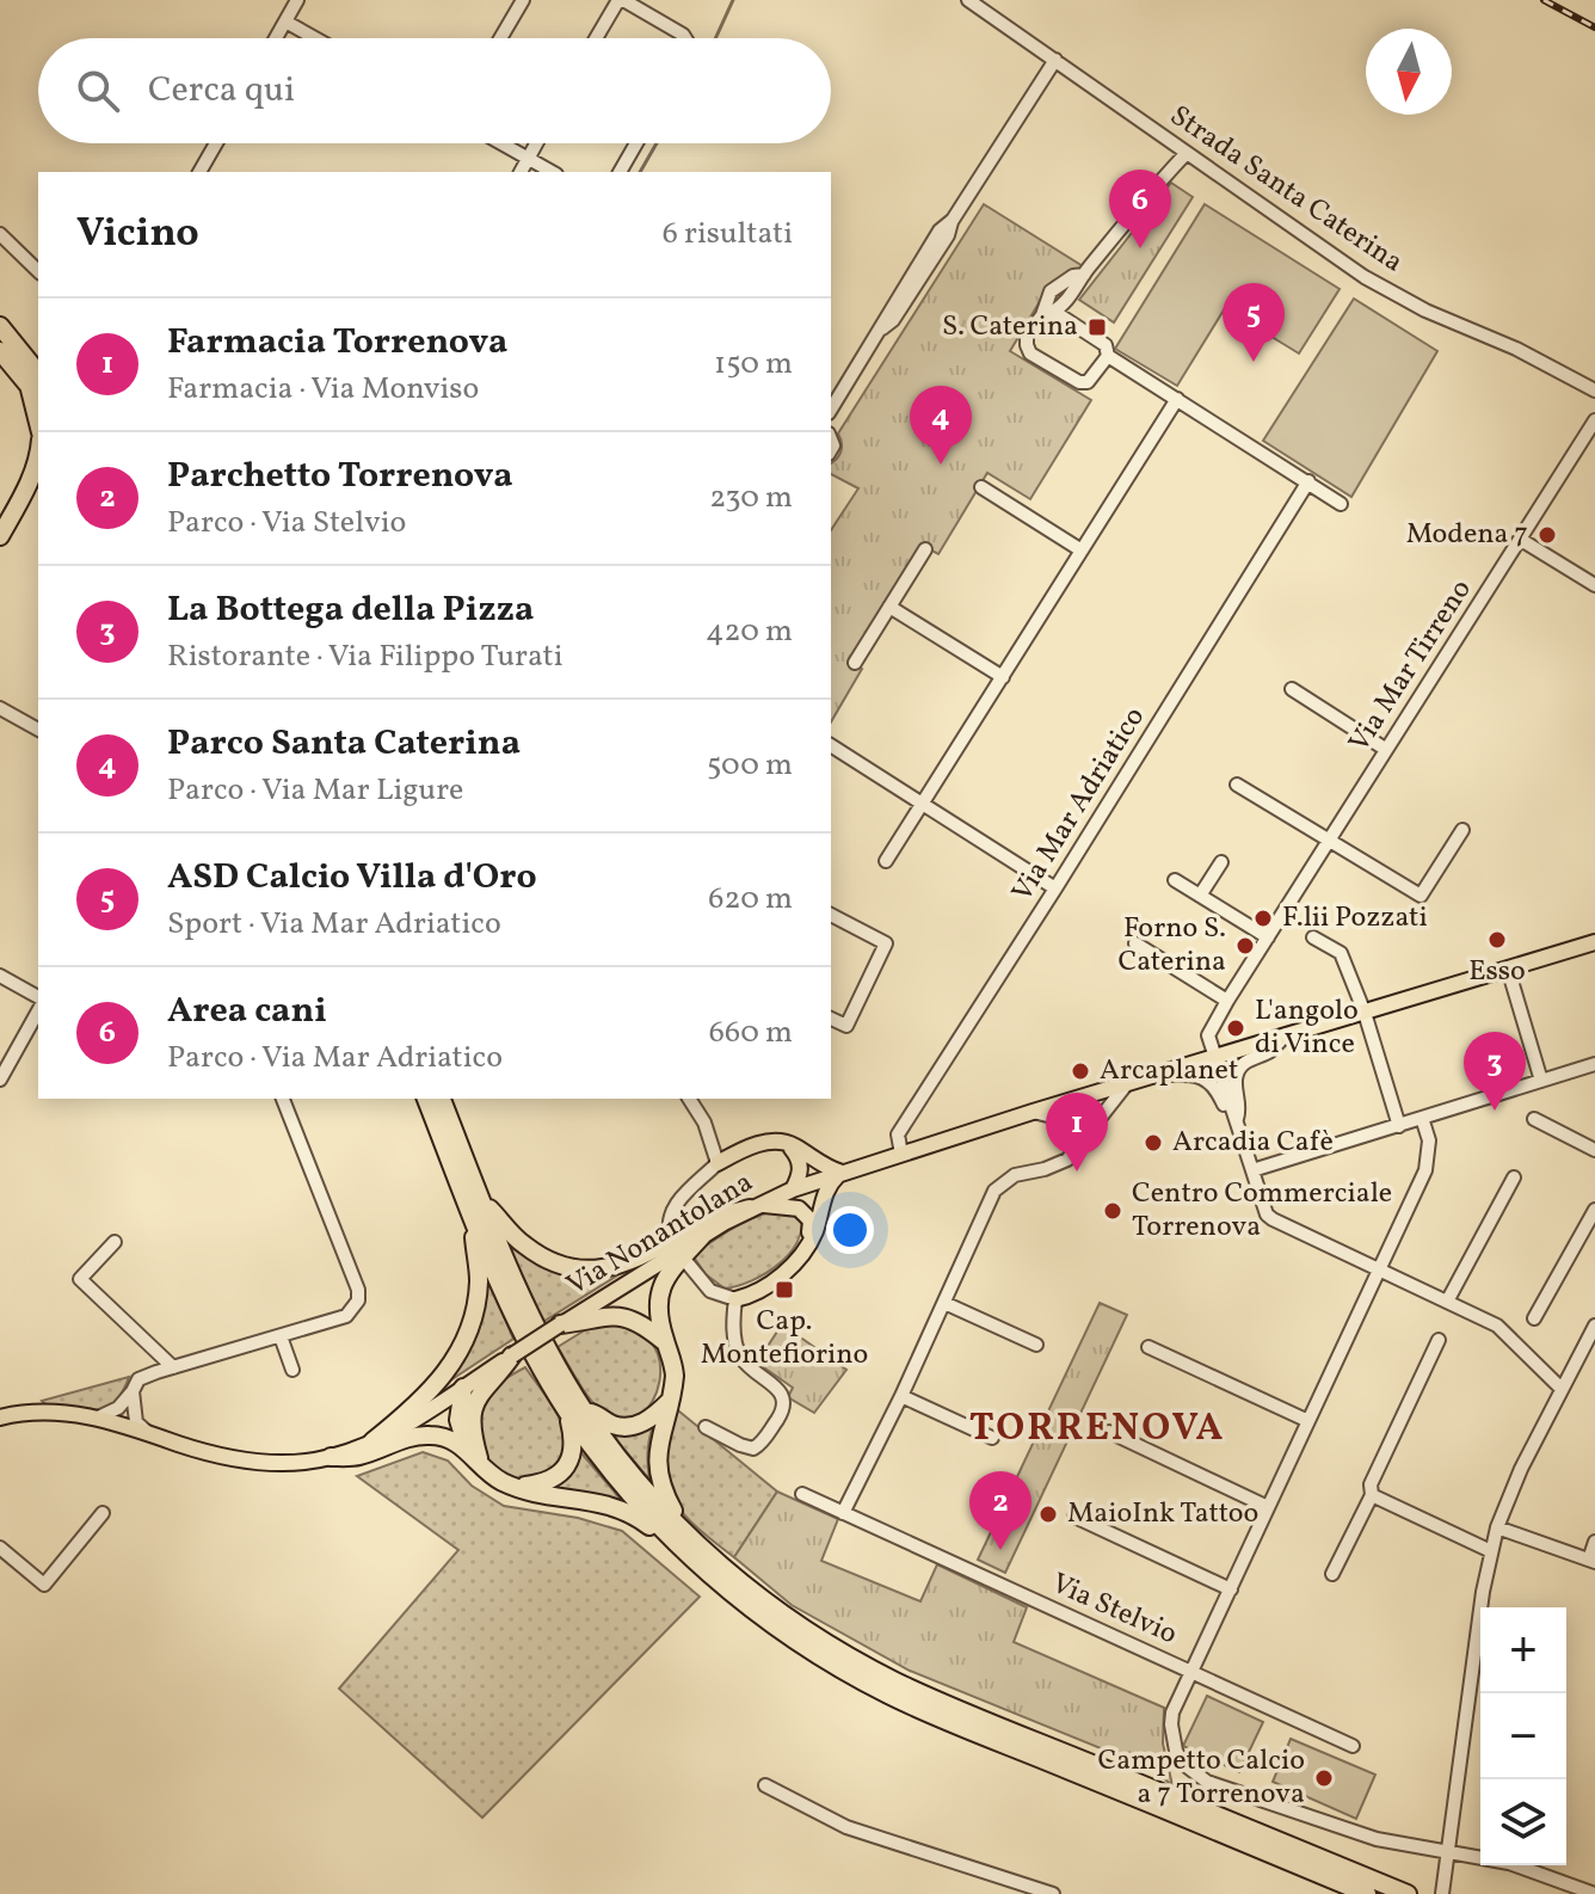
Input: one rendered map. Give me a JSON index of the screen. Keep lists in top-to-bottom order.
{
  "streets": {
    "main road": ["Via Nonantolana"],
    "street": [
      "Strada Santa Caterina",
      "Via Mar Tirreno",
      "Via Mar Adriatico",
      "Via Stelvio"
    ]
  },
  "crossings": [
    ["Via Mar Tirreno", "Via Nonantolana"],
    ["Via Mar Adriatico", "Via Nonantolana"]
  ],
  "districts": ["TORRENOVA"],
  "places": {
    "transit": ["S. Caterina", "Cap. Montefiorino"],
    "other": [
      "Modena 7",
      "F.lii Pozzati",
      "Esso",
      "Forno S. Caterina",
      "L'angolo di Vince",
      "Arcaplanet",
      "Arcadia Cafè",
      "Centro Commerciale Torrenova",
      "MaioInk Tattoo",
      "Campetto Calcio a 7 Torrenova"
    ]
  },
  "north": "bottom",
  "page": {
    "search": "Cerca qui",
    "pins": [
      "6",
      "5",
      "4",
      "3",
      "1",
      "2"
    ],
    "heading": ["Vicino", "6 risultati"],
    "list": [
      {
        "mark": "1",
        "name": "Farmacia Torrenova",
        "note": "Farmacia · Via Monviso",
        "value": "150 m"
      },
      {
        "mark": "2",
        "name": "Parchetto Torrenova",
        "note": "Parco · Via Stelvio",
        "value": "230 m"
      },
      {
        "mark": "3",
        "name": "La Bottega della Pizza",
        "note": "Ristorante · Via Filippo Turati",
        "value": "420 m"
      },
      {
        "mark": "4",
        "name": "Parco Santa Caterina",
        "note": "Parco · Via Mar Ligure",
        "value": "500 m"
      },
      {
        "mark": "5",
        "name": "ASD Calcio Villa d'Oro",
        "note": "Sport · Via Mar Adriatico",
        "value": "620 m"
      },
      {
        "mark": "6",
        "name": "Area cani",
        "note": "Parco · Via Mar Adriatico",
        "value": "660 m"
      }
    ],
    "map_buttons": ["+", "−"]
  }
}
